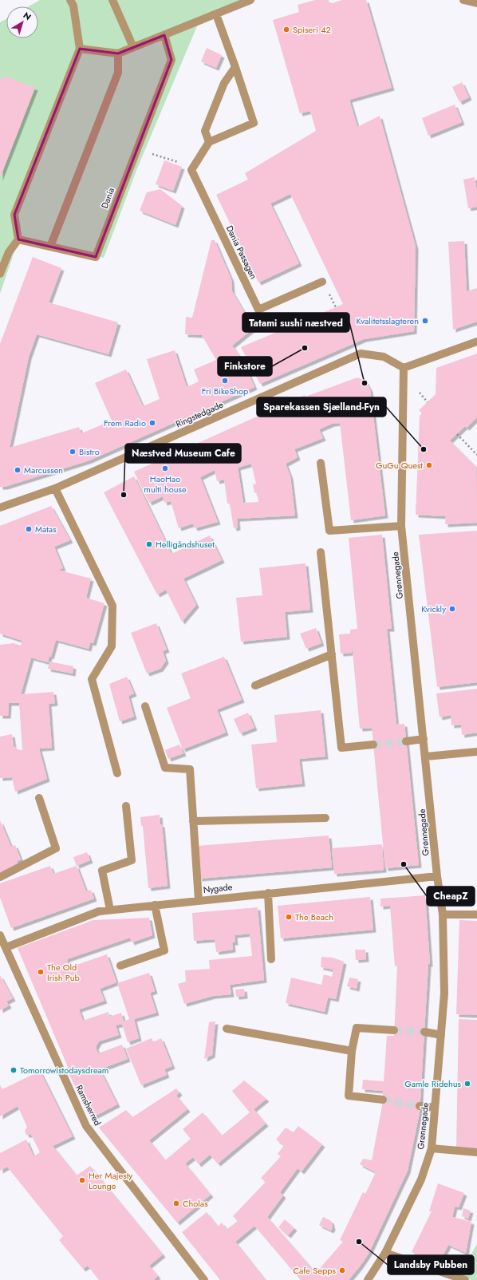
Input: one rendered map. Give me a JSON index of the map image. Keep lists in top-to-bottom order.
{
  "streets": {
    "street": [
      "Dania",
      "Dania Passagen",
      "Ringstedgade",
      "Grønnegade",
      "Nygade",
      "Ramsherred"
    ]
  },
  "crossings": [
    ["Ringstedgade", "Grønnegade"],
    ["Grønnegade", "Nygade"],
    ["Nygade", "Ramsherred"]
  ],
  "places": [
    "Spiseri 42",
    "Kvalitetsslagteren",
    "Finkstore",
    "Fri BikeShop",
    "Tatami sushi næstved",
    "Frem Radio",
    "Sparekassen Sjælland-Fyn",
    "Bistro",
    "GuGu Quest",
    "HaoHao multi house",
    "Marcussen",
    "Næstved Museum Cafe",
    "Matas",
    "Helligåndshuset",
    "Kvickly",
    "CheapZ",
    "The Beach",
    "The Old Irish Pub",
    "Tomorrowistodaysdream",
    "Gamle Ridehus",
    "Her Majesty Lounge",
    "Cholas",
    "Landsby Pubben",
    "Cafe Sepps"
  ],
  "north": "top right"
}
